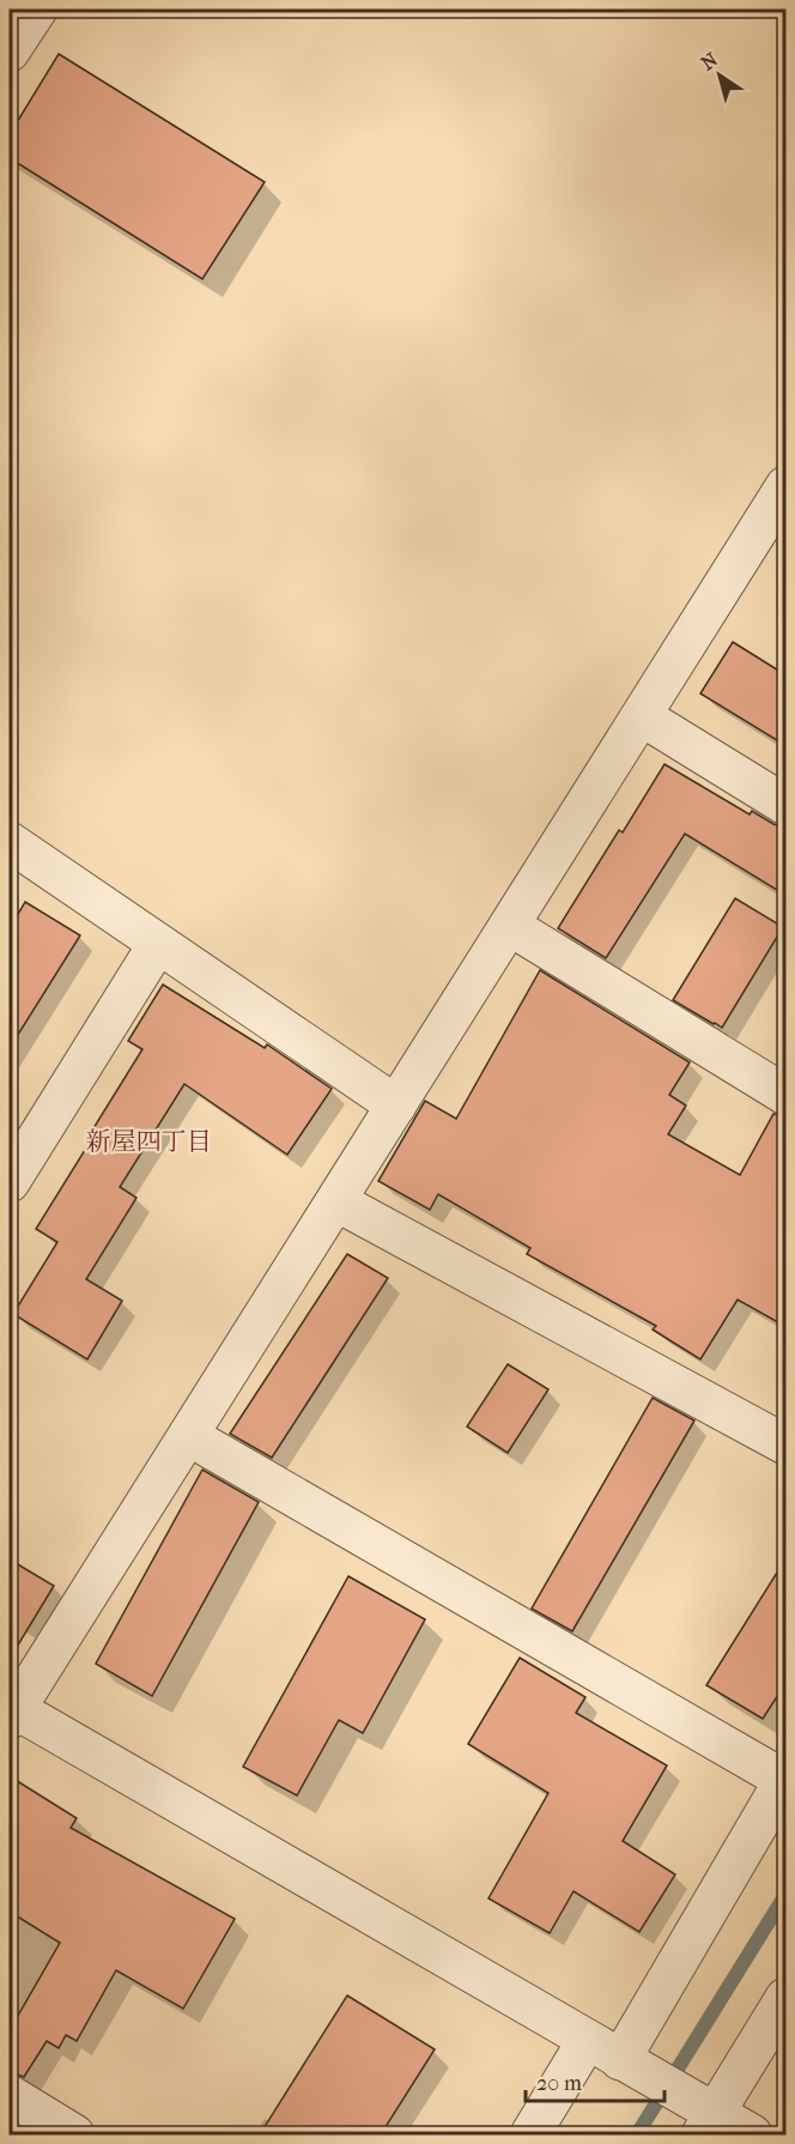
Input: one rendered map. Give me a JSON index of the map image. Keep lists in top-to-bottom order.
{
  "districts": ["新屋四丁目"],
  "scale_bar": "20 m",
  "north": "top left"
}
